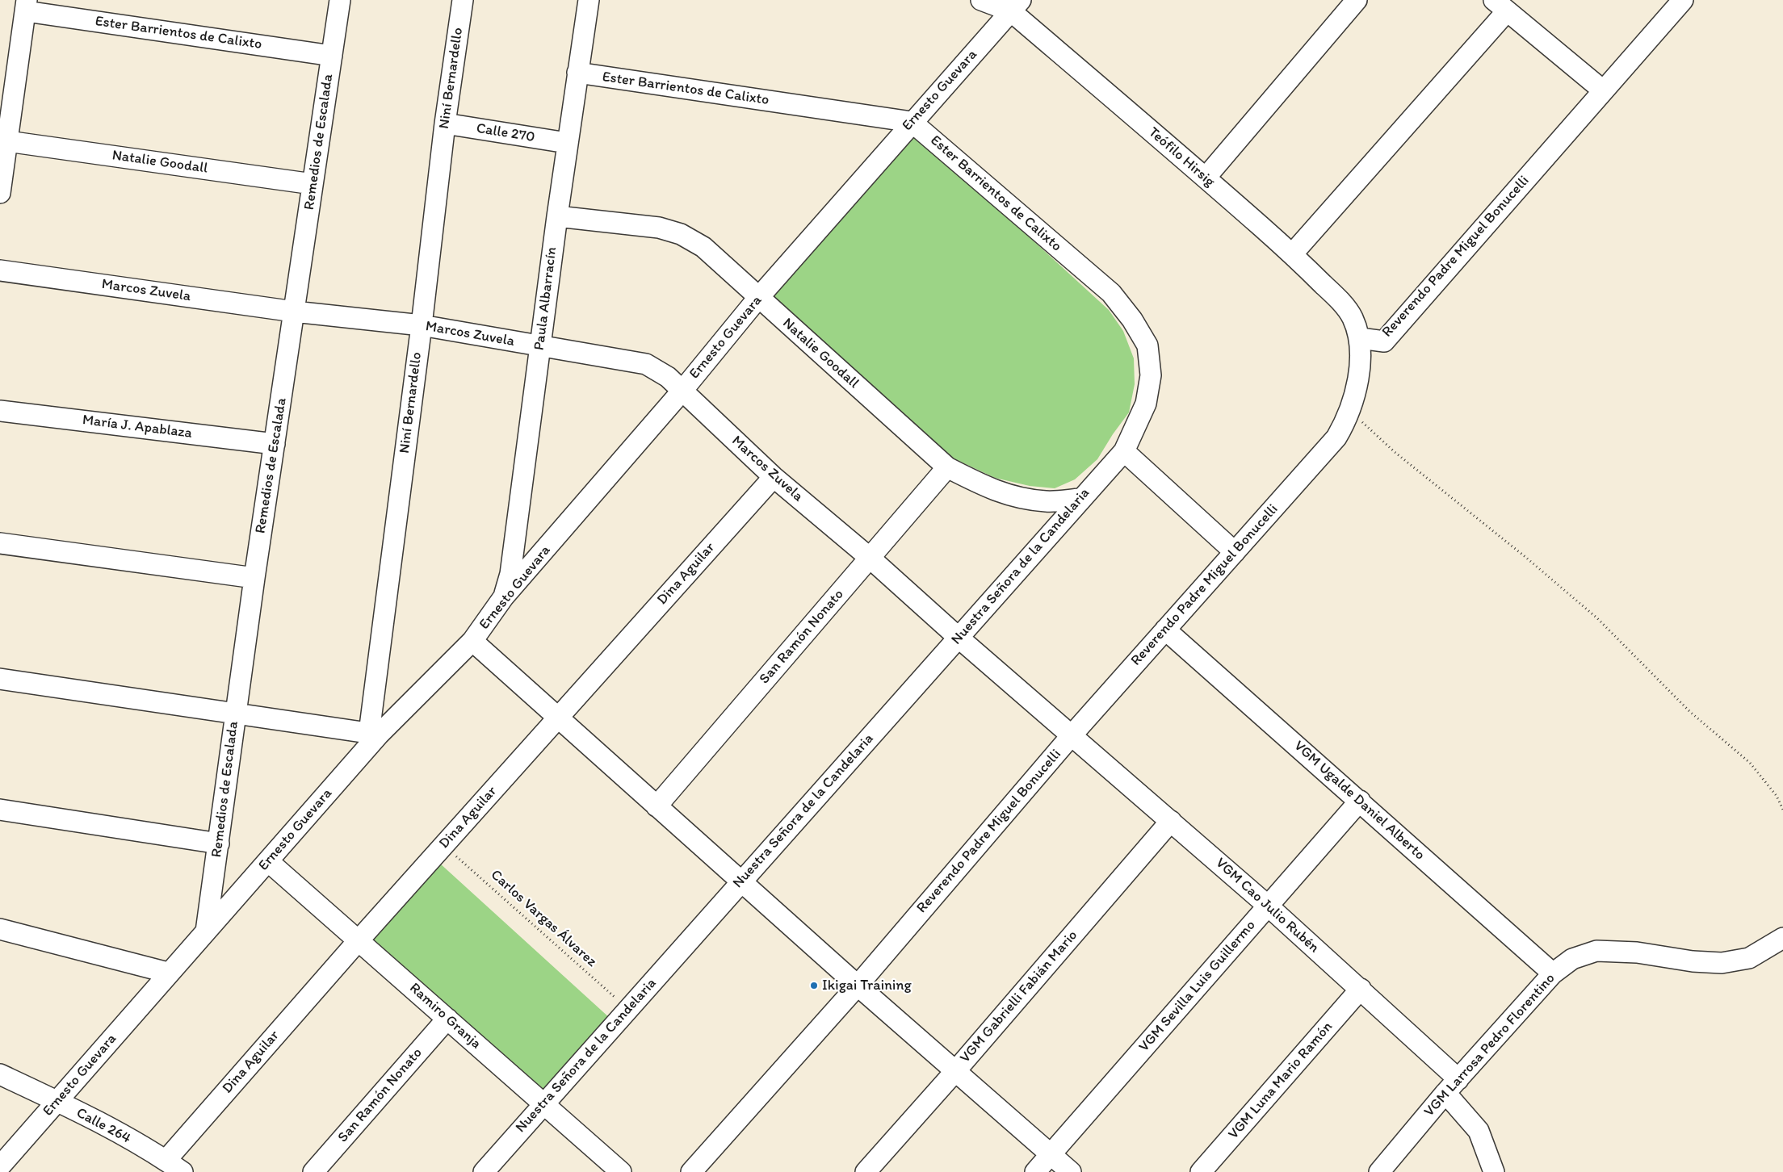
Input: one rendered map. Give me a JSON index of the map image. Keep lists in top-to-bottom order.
{
  "streets": {
    "street": [
      "Ester Barrientos de Calixto",
      "Niní Bernardello",
      "Ernesto Guevara",
      "Calle 270",
      "Remedios de Escalada",
      "Teófilo Hirsig",
      "Natalie Goodall",
      "Reverendo Padre Miguel Bonucelli",
      "Marcos Zuvela",
      "Paula Albarracín",
      "María J. Apablaza",
      "Nuestra Señora de la Candelaria",
      "Dina Aguilar",
      "San Ramón Nonato",
      "VGM Ugalde Daniel Alberto",
      "VGM Cao Julio Rubén",
      "VGM Sevilla Luis Guillermo",
      "VGM Gabrielli Fabián Mario",
      "Ramiro Granja",
      "VGM Larrosa Pedro Florentino",
      "VGM Luna Mario Ramón",
      "Calle 264"
    ],
    "path": ["Carlos Vargas Álvarez"]
  },
  "crossings": [
    ["Ester Barrientos de Calixto", "Ernesto Guevara"],
    ["Ester Barrientos de Calixto", "Remedios de Escalada"],
    ["Ester Barrientos de Calixto", "Paula Albarracín"],
    ["Ester Barrientos de Calixto", "Nuestra Señora de la Candelaria"],
    ["Niní Bernardello", "Ernesto Guevara"],
    ["Niní Bernardello", "Calle 270"],
    ["Niní Bernardello", "Marcos Zuvela"],
    ["Ernesto Guevara", "Remedios de Escalada"],
    ["Ernesto Guevara", "Teófilo Hirsig"],
    ["Ernesto Guevara", "Natalie Goodall"],
    ["Ernesto Guevara", "Marcos Zuvela"],
    ["Ernesto Guevara", "Paula Albarracín"],
    ["Ernesto Guevara", "Ramiro Granja"],
    ["Ernesto Guevara", "Calle 264"],
    ["Calle 270", "Paula Albarracín"],
    ["Remedios de Escalada", "Natalie Goodall"],
    ["Remedios de Escalada", "Marcos Zuvela"],
    ["Remedios de Escalada", "María J. Apablaza"],
    ["Teófilo Hirsig", "Reverendo Padre Miguel Bonucelli"],
    ["Natalie Goodall", "Paula Albarracín"],
    ["Natalie Goodall", "Nuestra Señora de la Candelaria"],
    ["Natalie Goodall", "San Ramón Nonato"],
    ["Reverendo Padre Miguel Bonucelli", "VGM Ugalde Daniel Alberto"],
    ["Reverendo Padre Miguel Bonucelli", "VGM Cao Julio Rubén"],
    ["Marcos Zuvela", "Paula Albarracín"],
    ["Marcos Zuvela", "Nuestra Señora de la Candelaria"],
    ["Marcos Zuvela", "Dina Aguilar"],
    ["Marcos Zuvela", "San Ramón Nonato"],
    ["Marcos Zuvela", "VGM Cao Julio Rubén"],
    ["Nuestra Señora de la Candelaria", "VGM Cao Julio Rubén"],
    ["Nuestra Señora de la Candelaria", "Carlos Vargas Álvarez"],
    ["Nuestra Señora de la Candelaria", "Ramiro Granja"],
    ["Dina Aguilar", "Carlos Vargas Álvarez"],
    ["Dina Aguilar", "Ramiro Granja"],
    ["Dina Aguilar", "Calle 264"],
    ["San Ramón Nonato", "Ramiro Granja"],
    ["VGM Ugalde Daniel Alberto", "VGM Sevilla Luis Guillermo"],
    ["VGM Ugalde Daniel Alberto", "VGM Larrosa Pedro Florentino"],
    ["VGM Cao Julio Rubén", "VGM Sevilla Luis Guillermo"],
    ["VGM Cao Julio Rubén", "VGM Gabrielli Fabián Mario"],
    ["VGM Cao Julio Rubén", "VGM Larrosa Pedro Florentino"],
    ["VGM Cao Julio Rubén", "VGM Luna Mario Ramón"]
  ],
  "places": ["Ikigai Training"]
}
